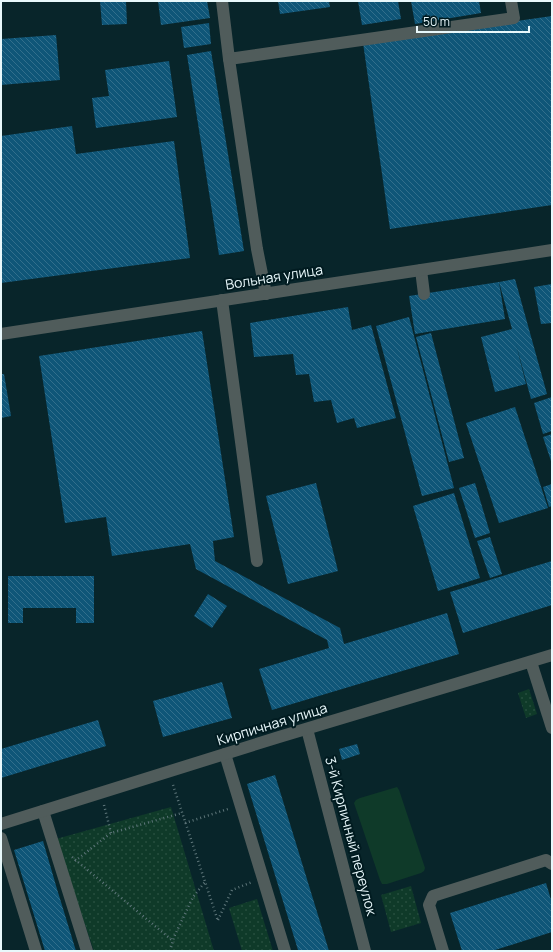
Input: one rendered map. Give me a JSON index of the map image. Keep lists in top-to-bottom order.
{
  "streets": {
    "street": ["Вольная улица", "Кирпичная улица", "3-й Кирпичный переулок"]
  },
  "crossings": [
    ["Кирпичная улица", "3-й Кирпичный переулок"]
  ],
  "scale_bar": "50 m"
}
